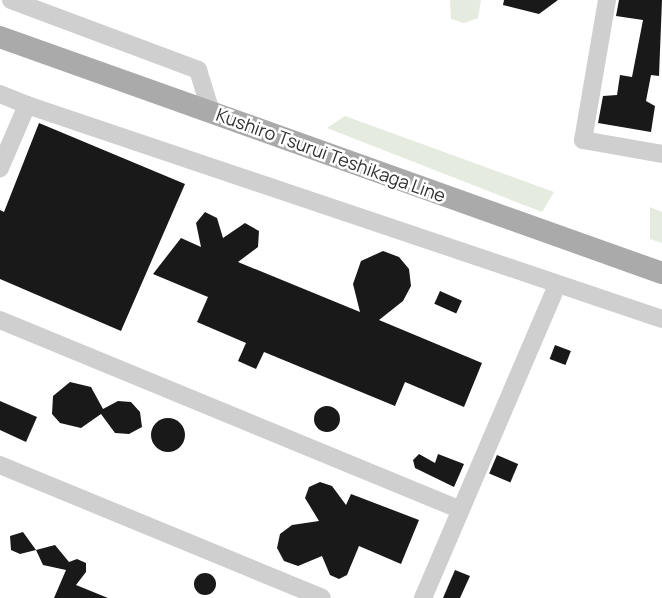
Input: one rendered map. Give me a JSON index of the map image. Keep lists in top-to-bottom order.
{
  "streets": {
    "main road": ["Kushiro Tsurui Teshikaga Line"]
  }
}
